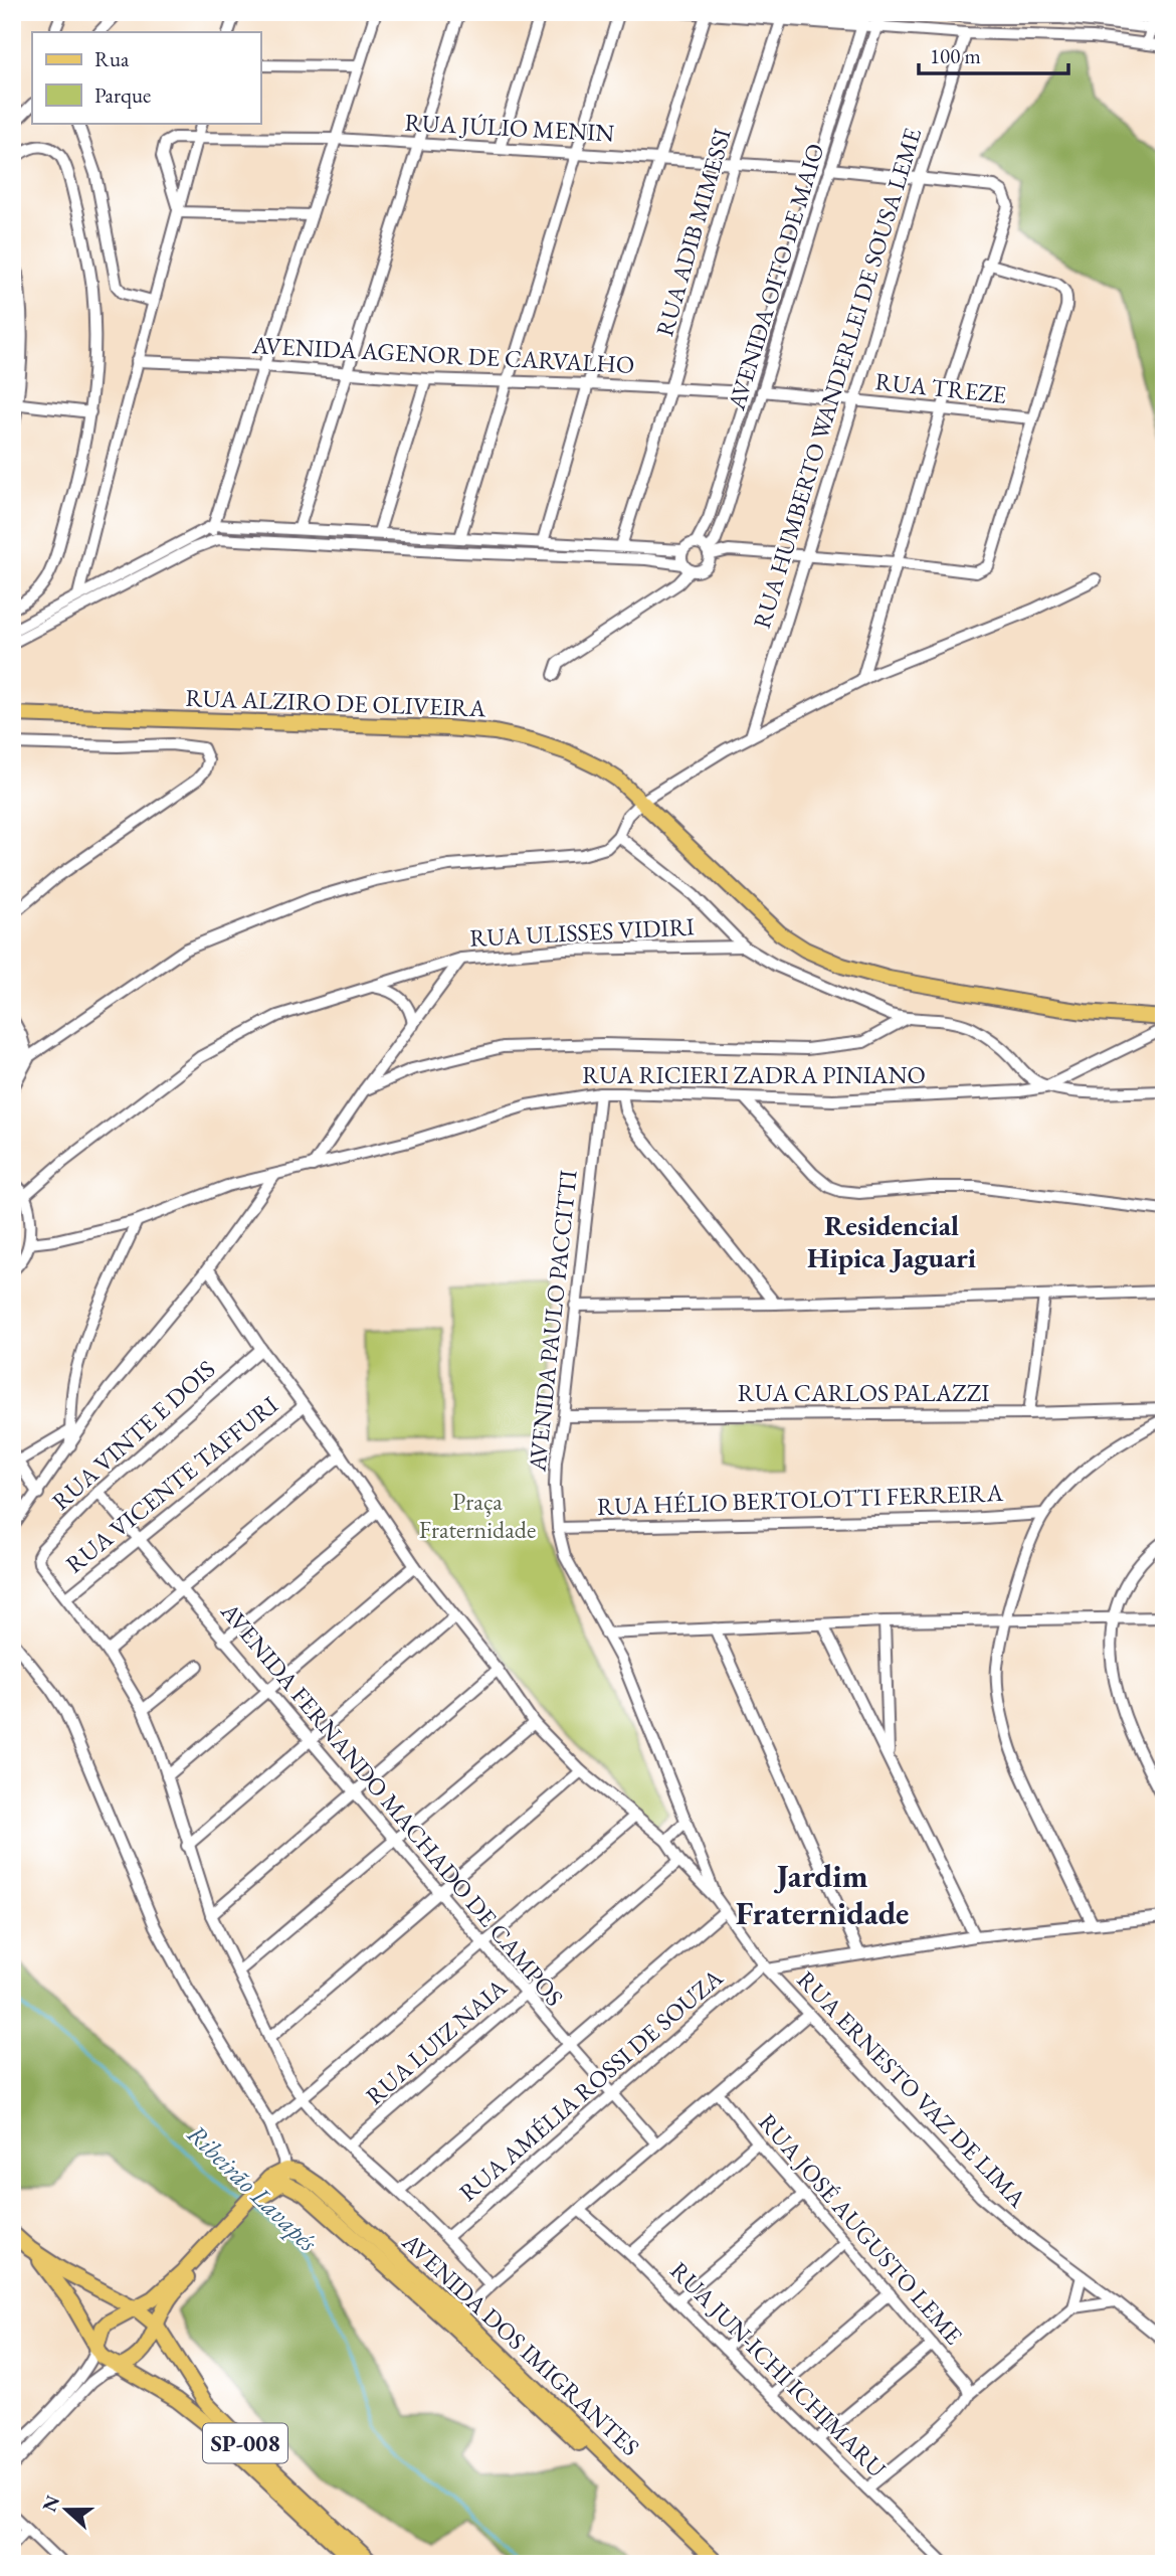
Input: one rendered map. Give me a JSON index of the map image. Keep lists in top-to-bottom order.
{
  "streets": {
    "main road": ["RUA ALZIRO DE OLIVEIRA", "AVENIDA DOS IMIGRANTES", "SP-008"],
    "street": [
      "RUA JÚLIO MENIN",
      "RUA ADIB MIMESSI",
      "AVENIDA OITO DE MAIO",
      "AVENIDA AGENOR DE CARVALHO",
      "RUA HUMBERTO WANDERLEI DE SOUSA LEME",
      "RUA TREZE",
      "RUA ULISSES VIDIRI",
      "RUA RICIERI ZADRA PINIANO",
      "AVENIDA PAULO PACCITTI",
      "RUA CARLOS PALAZZI",
      "RUA VINTE E DOIS",
      "RUA VICENTE TAFFURI",
      "RUA HÉLIO BERTOLOTTI FERREIRA",
      "AVENIDA FERNANDO MACHADO DE CAMPOS",
      "RUA LUIZ NAIA",
      "RUA AMÉLIA ROSSI DE SOUZA",
      "RUA ERNESTO VAZ DE LIMA",
      "RUA JOSÉ AUGUSTO LEME",
      "RUA JUN-ICHI ICHIMARU"
    ]
  },
  "crossings": [
    ["RUA JÚLIO MENIN", "RUA ADIB MIMESSI"],
    ["RUA JÚLIO MENIN", "AVENIDA OITO DE MAIO"],
    ["RUA ADIB MIMESSI", "AVENIDA AGENOR DE CARVALHO"],
    ["AVENIDA OITO DE MAIO", "AVENIDA AGENOR DE CARVALHO"],
    ["AVENIDA OITO DE MAIO", "RUA TREZE"],
    ["RUA HUMBERTO WANDERLEI DE SOUSA LEME", "RUA TREZE"],
    ["RUA RICIERI ZADRA PINIANO", "AVENIDA PAULO PACCITTI"],
    ["AVENIDA PAULO PACCITTI", "RUA CARLOS PALAZZI"],
    ["AVENIDA PAULO PACCITTI", "RUA HÉLIO BERTOLOTTI FERREIRA"],
    ["AVENIDA PAULO PACCITTI", "RUA ERNESTO VAZ DE LIMA"],
    ["RUA VINTE E DOIS", "RUA VICENTE TAFFURI"],
    ["RUA VINTE E DOIS", "AVENIDA FERNANDO MACHADO DE CAMPOS"],
    ["RUA VICENTE TAFFURI", "AVENIDA FERNANDO MACHADO DE CAMPOS"],
    ["AVENIDA FERNANDO MACHADO DE CAMPOS", "RUA LUIZ NAIA"],
    ["AVENIDA FERNANDO MACHADO DE CAMPOS", "RUA AMÉLIA ROSSI DE SOUZA"],
    ["RUA AMÉLIA ROSSI DE SOUZA", "RUA ERNESTO VAZ DE LIMA"]
  ],
  "districts": ["Residencial Hipica Jaguari", "Jardim Fraternidade"],
  "water": ["Ribeirão Lavapés"],
  "parks": ["Praça Fraternidade"],
  "legend": ["Rua", "Parque"],
  "scale_bar": "100 m",
  "north": "left"
}
